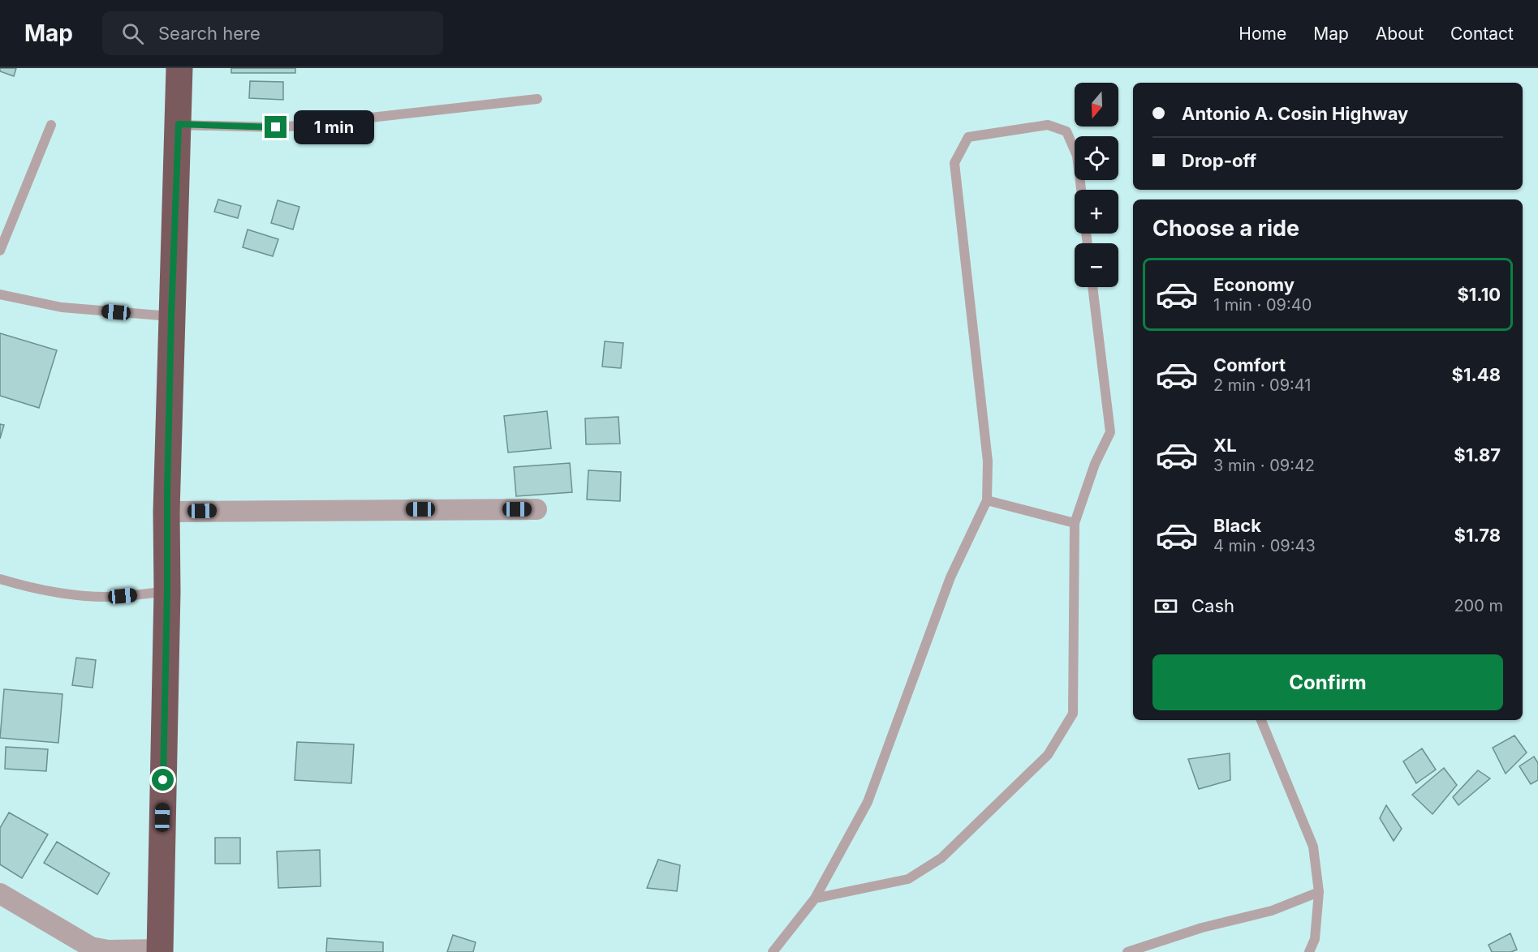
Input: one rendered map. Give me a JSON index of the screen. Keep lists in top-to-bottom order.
{
  "north": "bottom",
  "page": {
    "header": "Map",
    "search": "Search here",
    "nav": [
      "Home",
      "Map",
      "About",
      "Contact"
    ],
    "map_buttons": ["+", "−"],
    "banner": ["Antonio A. Cosin Highway", "Drop-off"],
    "bubble": "1 min",
    "heading": "Choose a ride",
    "list": [
      {
        "name": "Economy",
        "note": "1 min · 09:40",
        "value": "$1.10"
      },
      {
        "name": "Comfort",
        "note": "2 min · 09:41",
        "value": "$1.48"
      },
      {
        "name": "XL",
        "note": "3 min · 09:42",
        "value": "$1.87"
      },
      {
        "name": "Black",
        "note": "4 min · 09:43",
        "value": "$1.78"
      }
    ],
    "pay": ["Cash", "200 m"],
    "buttons": "Confirm"
  }
}
